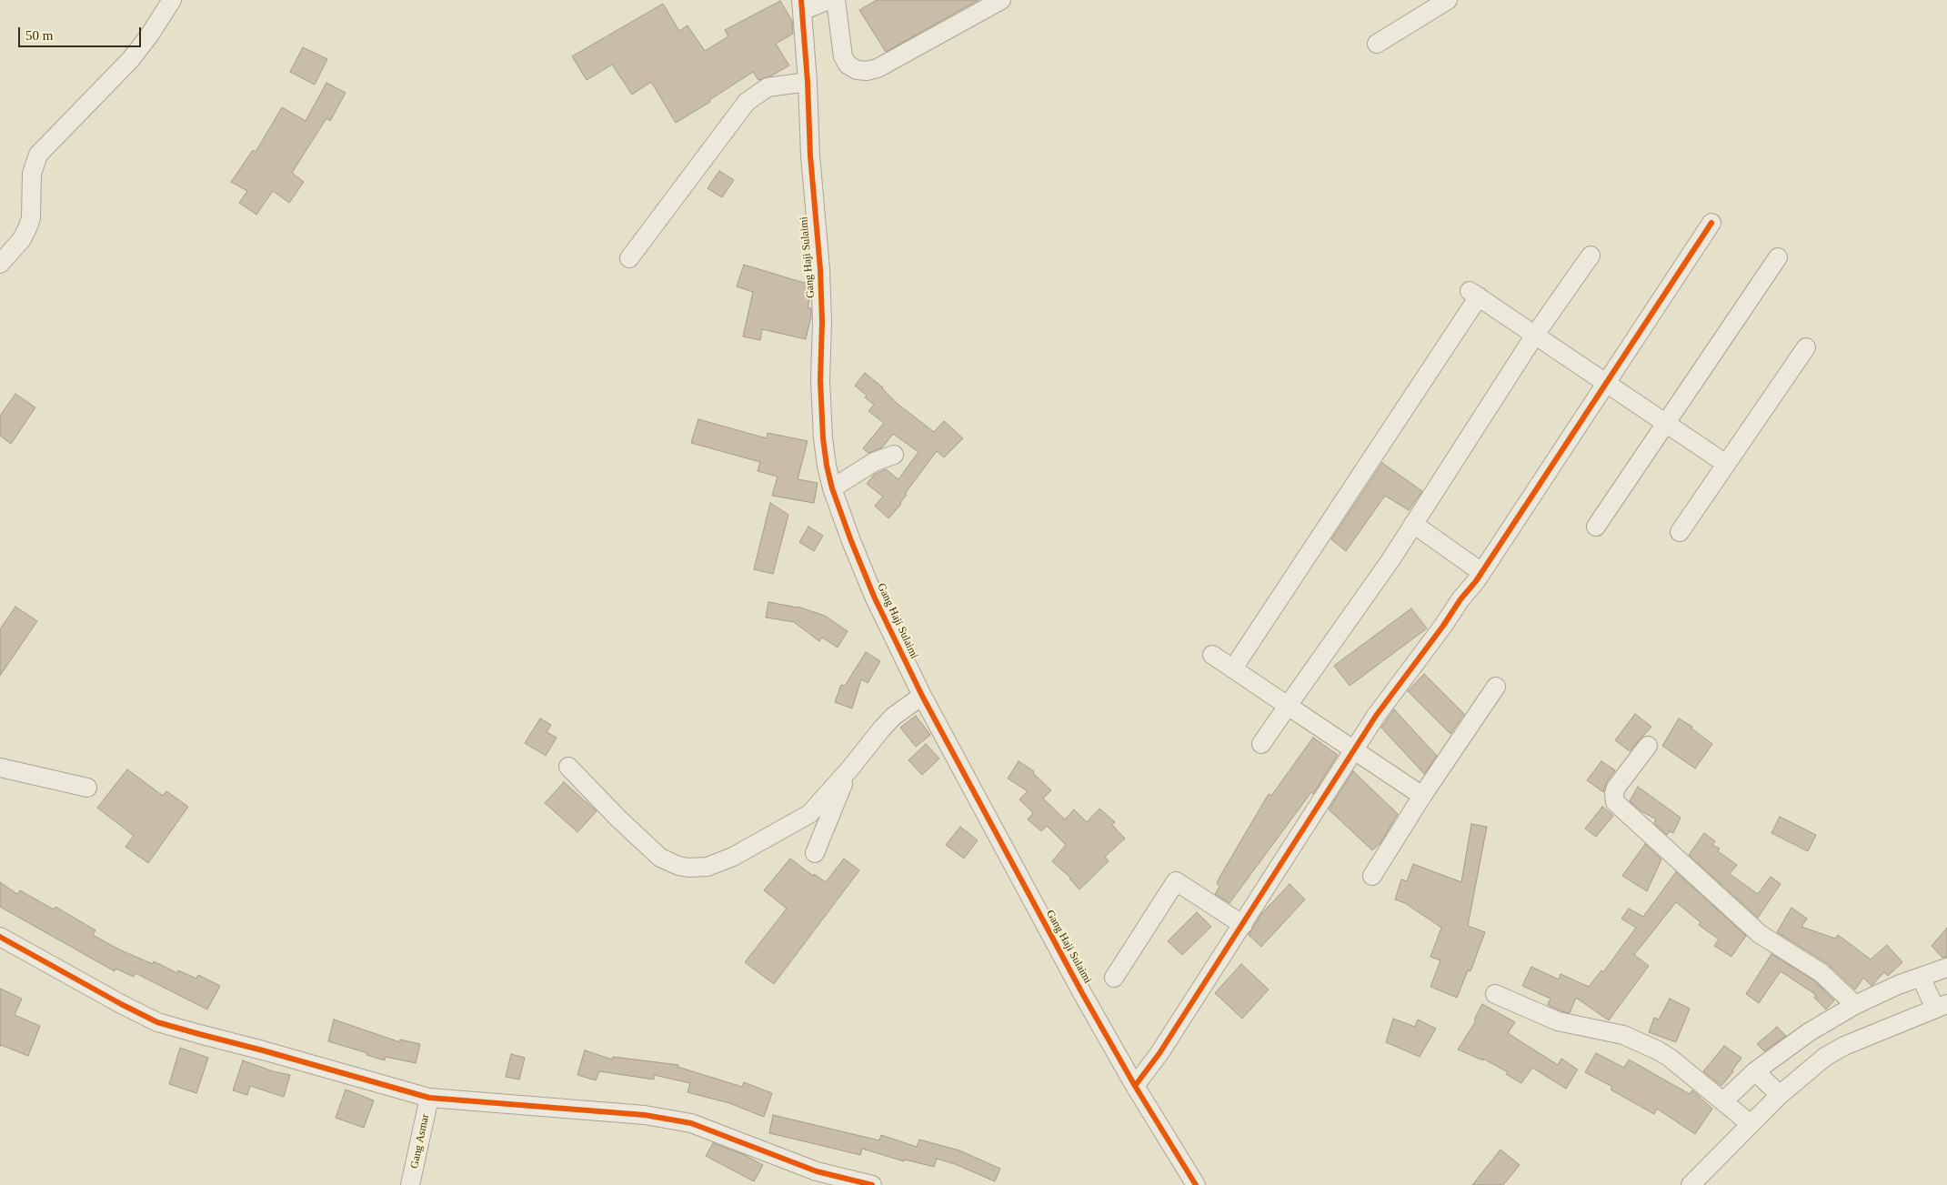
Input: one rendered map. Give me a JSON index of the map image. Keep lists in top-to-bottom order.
{
  "streets": {
    "street": ["Gang Haji Sulaimi", "Gang Asmar"]
  },
  "scale_bar": "50 m"
}
